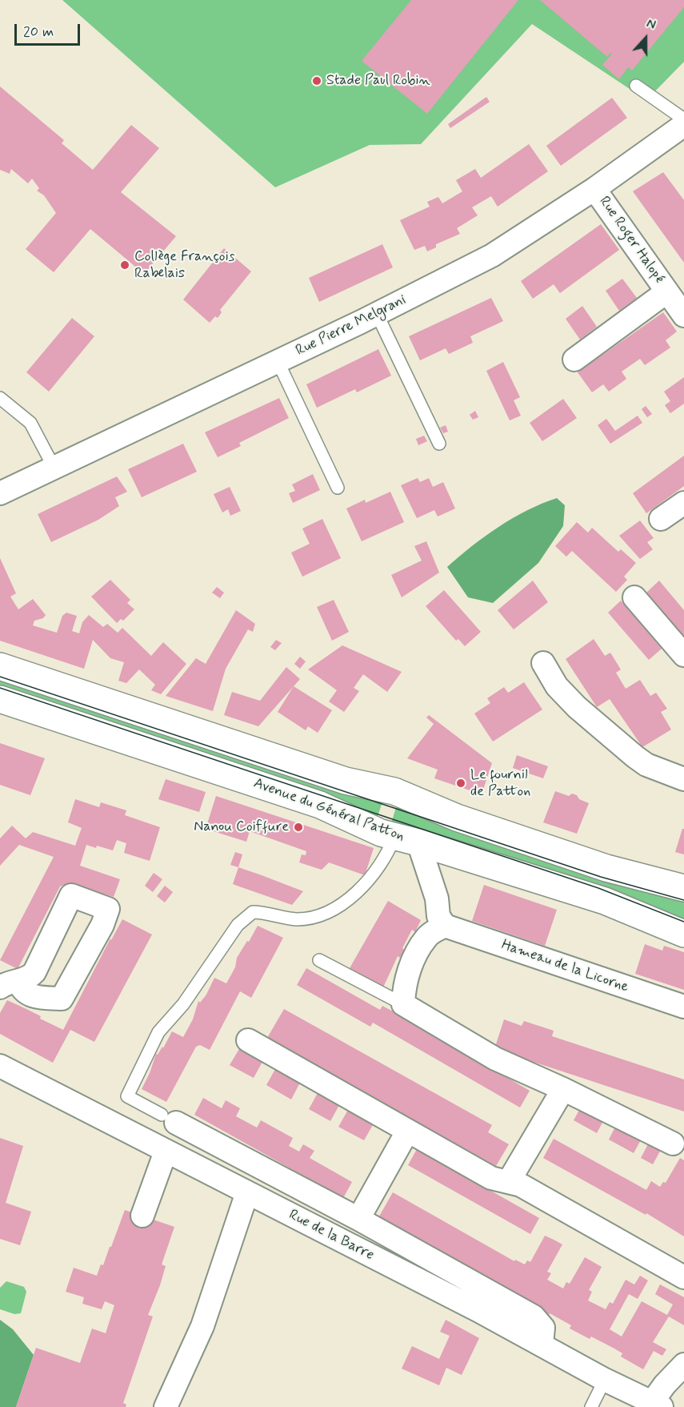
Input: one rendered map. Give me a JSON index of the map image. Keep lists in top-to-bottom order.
{
  "streets": {
    "street": [
      "Rue Roger Halopé",
      "Rue Pierre Melgrani",
      "Avenue du Général Patton",
      "Hameau de la Licorne",
      "Rue de la Barre"
    ]
  },
  "crossings": [
    ["Rue Roger Halopé", "Rue Pierre Melgrani"]
  ],
  "places": [
    "Stade Paul Robin",
    "Collège François Rabelais",
    "Le fournil de Patton",
    "Nanou Coiffure"
  ],
  "scale_bar": "20 m",
  "north": "top"
}
